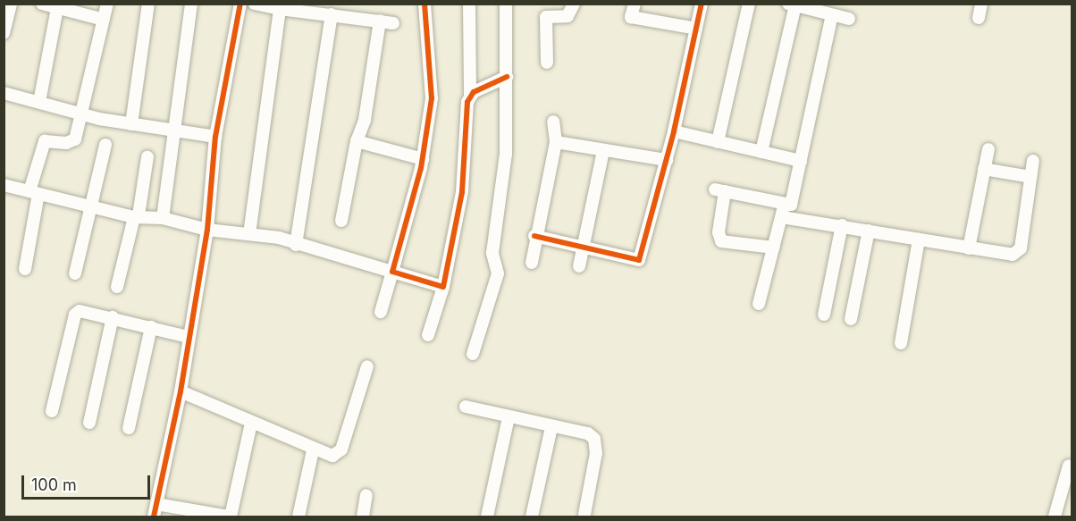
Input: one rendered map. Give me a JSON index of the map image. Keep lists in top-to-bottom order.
{
  "scale_bar": "100 m"
}
